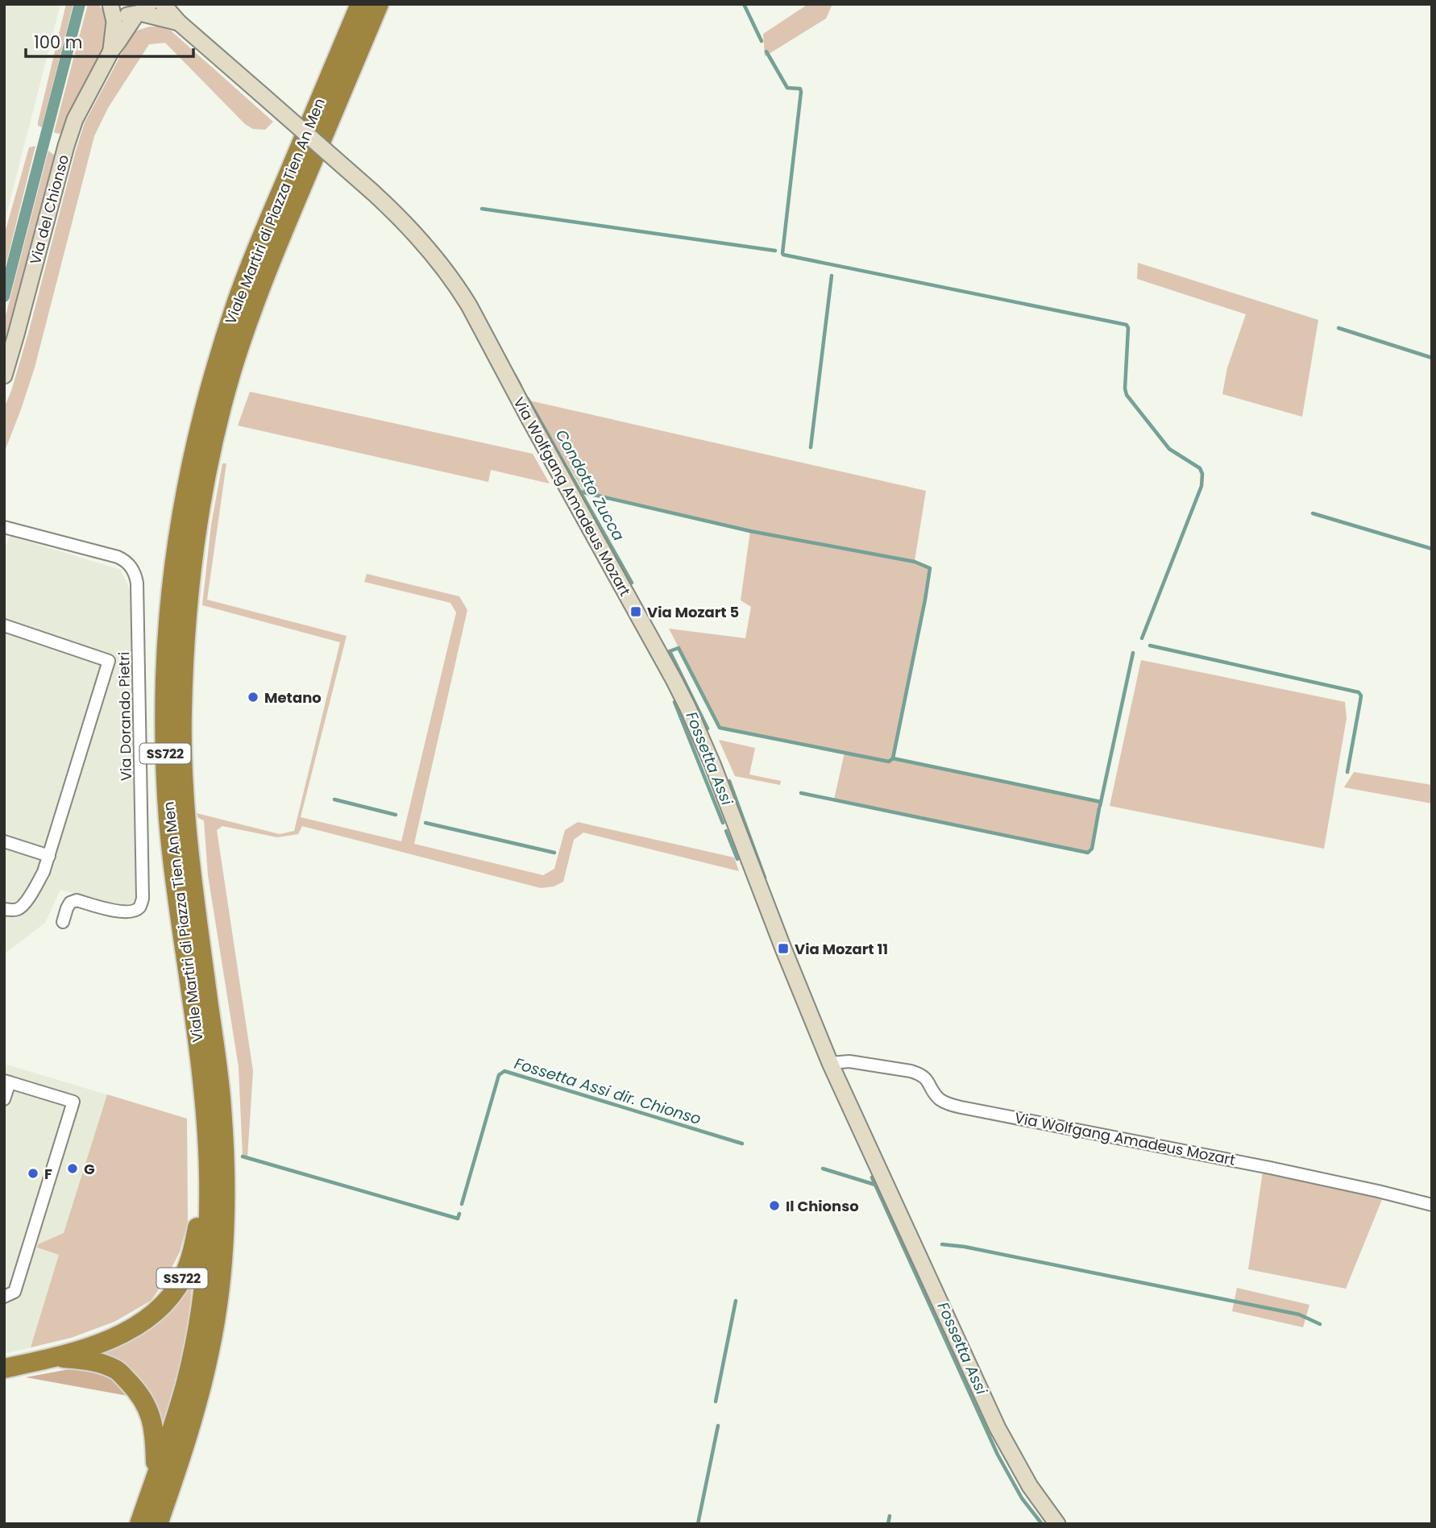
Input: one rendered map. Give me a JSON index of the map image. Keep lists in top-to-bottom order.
{
  "streets": {
    "highway": ["Viale Martiri di Piazza Tien An Men", "SS722"],
    "street": ["Via del Chionso", "Via Wolfgang Amadeus Mozart", "Via Dorando Pietri"]
  },
  "crossings": [
    ["Via del Chionso", "Via Wolfgang Amadeus Mozart"],
    ["Viale Martiri di Piazza Tien An Men", "SS722"]
  ],
  "water": ["Condotto Zucca", "Fossetta Assi", "Fossetta Assi dir. Chionso"],
  "places": {
    "transit": ["Via Mozart 5", "Via Mozart 11"],
    "other": [
      "Metano",
      "G",
      "F",
      "Il Chionso"
    ]
  },
  "scale_bar": "100 m"
}
